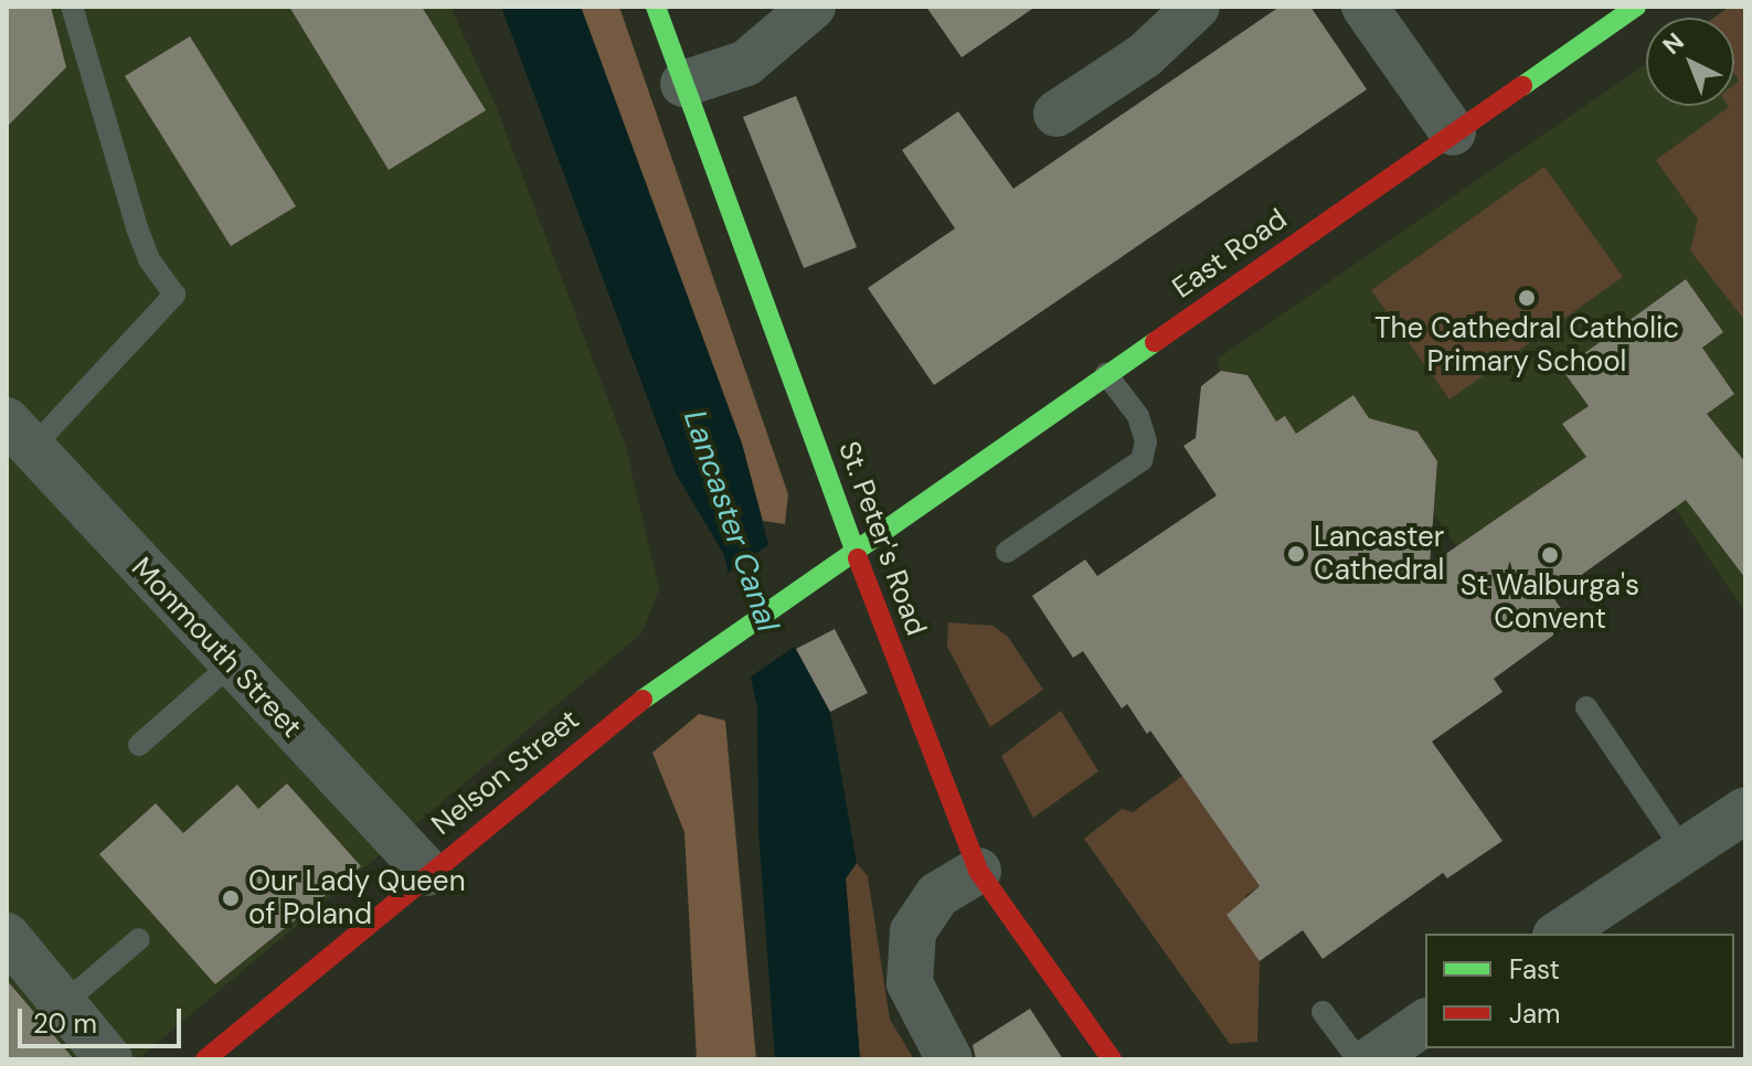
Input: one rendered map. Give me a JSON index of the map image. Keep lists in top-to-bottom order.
{
  "streets": {
    "street": [
      "East Road",
      "St. Peter's Road",
      "Monmouth Street",
      "Nelson Street"
    ]
  },
  "crossings": [
    ["East Road", "St. Peter's Road"],
    ["East Road", "Nelson Street"],
    ["St. Peter's Road", "Nelson Street"],
    ["Monmouth Street", "Nelson Street"]
  ],
  "water": ["Lancaster Canal"],
  "places": [
    "The Cathedral Catholic Primary School",
    "Lancaster Cathedral",
    "St Walburga's Convent",
    "Our Lady Queen of Poland"
  ],
  "legend": ["Fast", "Jam"],
  "scale_bar": "20 m",
  "north": "top left"
}
